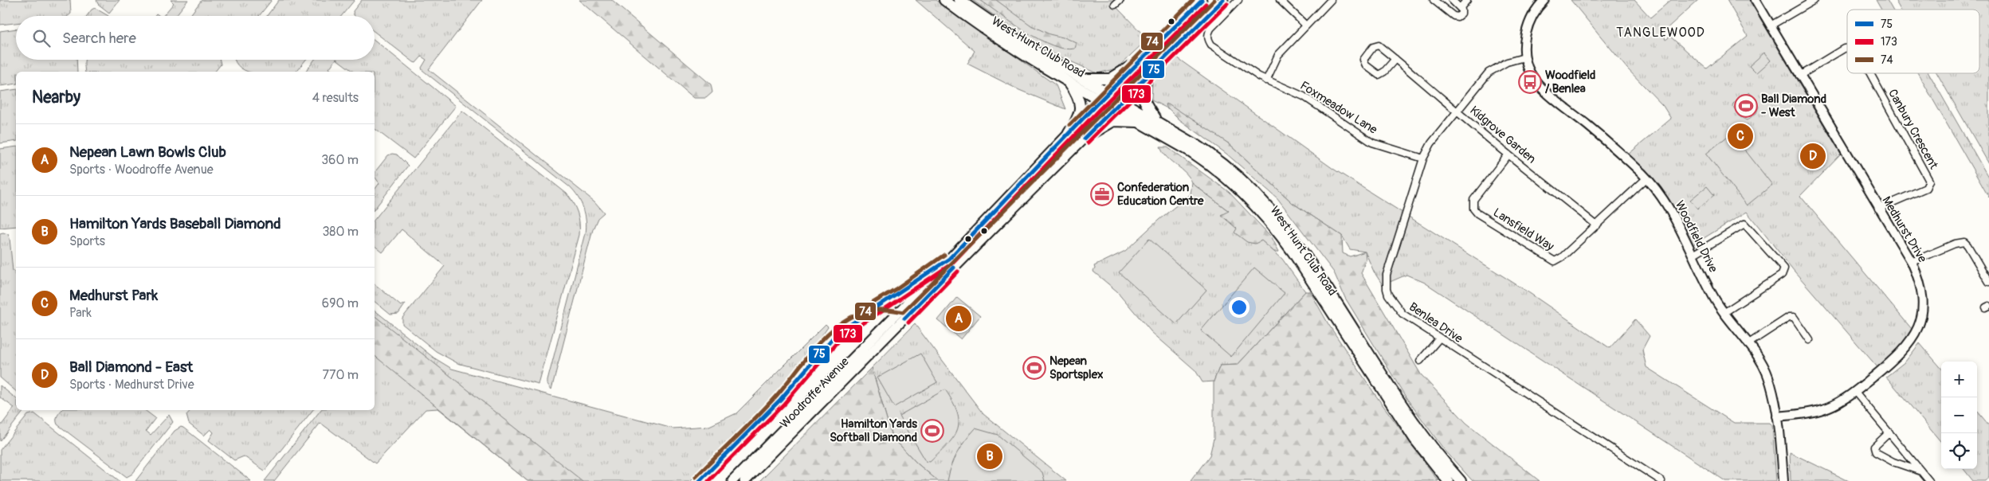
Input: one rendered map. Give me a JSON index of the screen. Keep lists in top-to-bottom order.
{
  "streets": {
    "main road": ["West Hunt Club Road", "Woodroffe Avenue"],
    "street": [
      "Foxmeadow Lane",
      "Canbury Crescent",
      "Kidgrove Garden",
      "Lansfield Way",
      "Medhurst Drive",
      "Woodfield Drive",
      "Benlea Drive"
    ]
  },
  "crossings": [
    ["West Hunt Club Road", "Woodroffe Avenue"],
    ["Foxmeadow Lane", "Benlea Drive"],
    ["Canbury Crescent", "Medhurst Drive"],
    ["Kidgrove Garden", "Lansfield Way"],
    ["Kidgrove Garden", "Benlea Drive"],
    ["Lansfield Way", "Woodfield Drive"],
    ["Medhurst Drive", "Woodfield Drive"],
    ["Woodfield Drive", "Benlea Drive"]
  ],
  "districts": ["TANGLEWOOD"],
  "places": {
    "bus stop": ["Woodfield / Benlea"],
    "sports": ["Ball Diamond - West", "Nepean Sportsplex", "Hamilton Yards Softball Diamond"],
    "office": ["Confederation Education Centre"]
  },
  "lines": ["transit line 75", "transit line 74", "transit line 173"],
  "legend": ["75", "173", "74"],
  "page": {
    "search": "Search here",
    "heading": ["Nearby", "4 results"],
    "pins": [
      "C",
      "D",
      "A",
      "B"
    ],
    "list": [
      {
        "mark": "A",
        "name": "Nepean Lawn Bowls Club",
        "note": "Sports · Woodroffe Avenue",
        "value": "360 m"
      },
      {
        "mark": "B",
        "name": "Hamilton Yards Baseball Diamond",
        "note": "Sports",
        "value": "380 m"
      },
      {
        "mark": "C",
        "name": "Medhurst Park",
        "note": "Park",
        "value": "690 m"
      },
      {
        "mark": "D",
        "name": "Ball Diamond - East",
        "note": "Sports · Medhurst Drive",
        "value": "770 m"
      }
    ],
    "map_buttons": ["+", "−"]
  }
}
